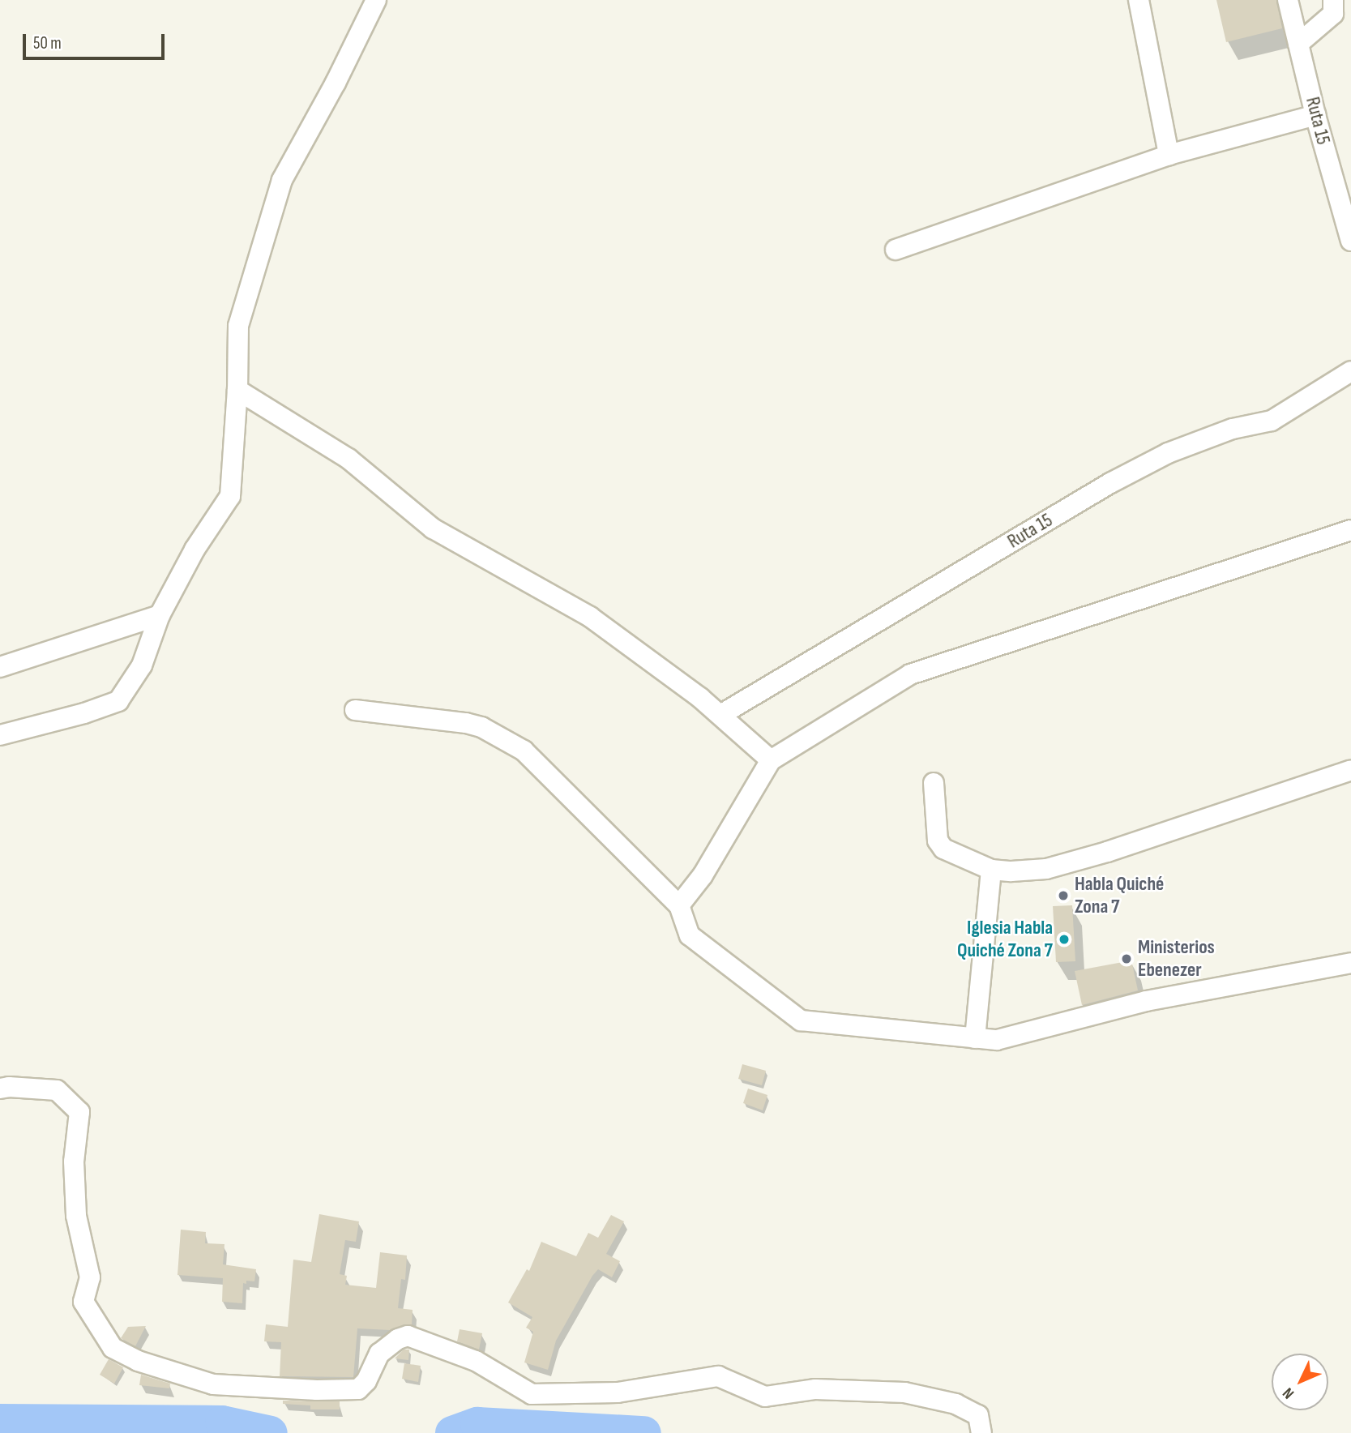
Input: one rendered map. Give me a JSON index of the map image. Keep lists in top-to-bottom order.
{
  "streets": {
    "street": ["Ruta 15"]
  },
  "places": ["Habla Quiché Zona 7", "Iglesia Habla Quiché Zona 7", "Ministerios Ebenezer"],
  "scale_bar": "50 m",
  "north": "bottom left"
}
